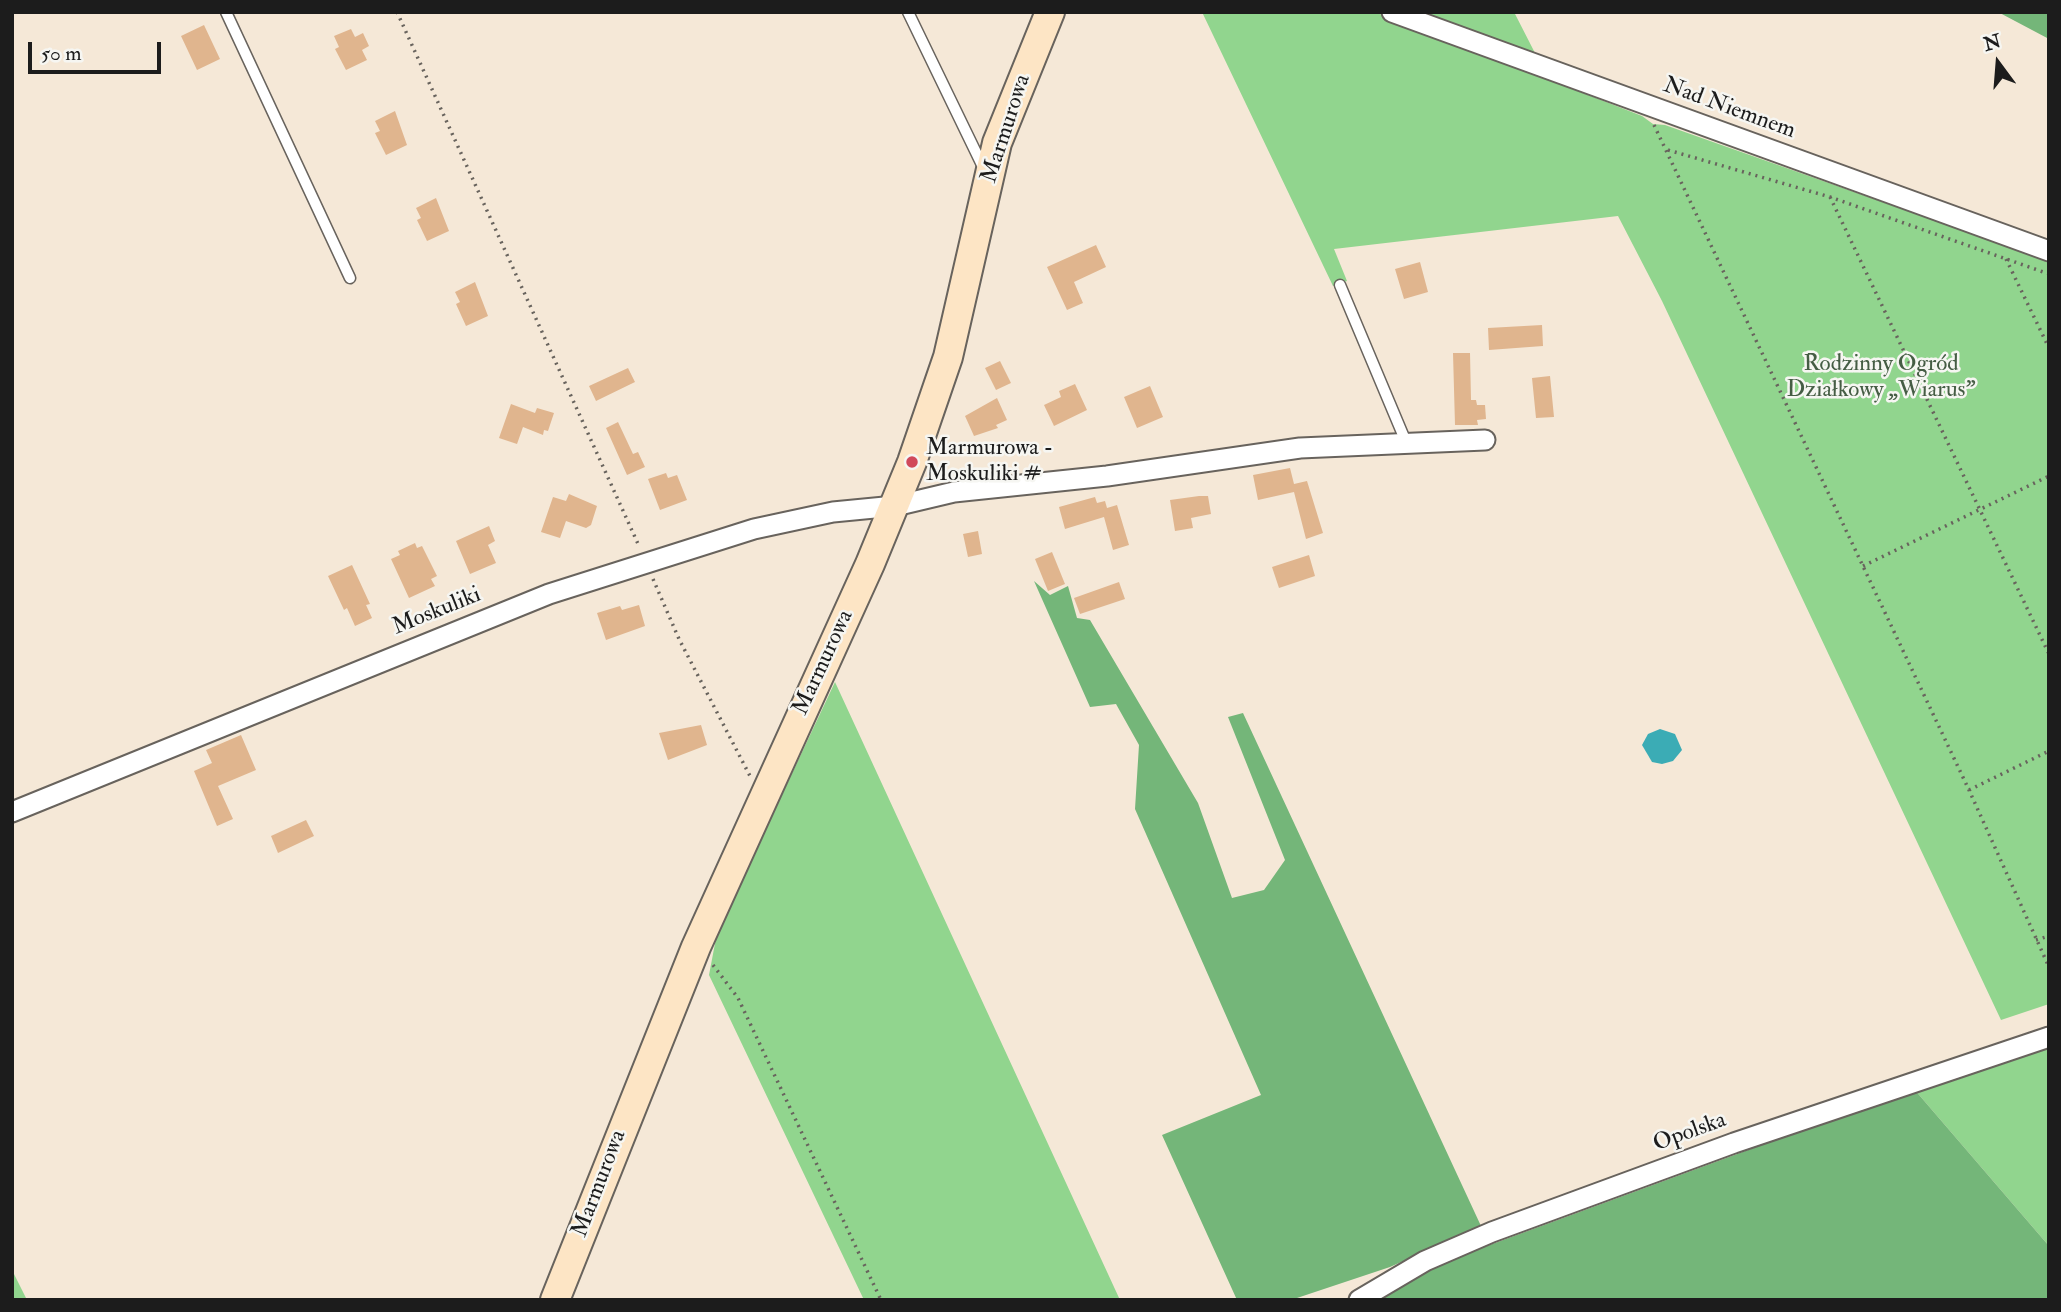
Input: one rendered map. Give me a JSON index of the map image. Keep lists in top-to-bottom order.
{
  "streets": {
    "street": [
      "Nad Niemnem",
      "Marmurowa",
      "Moskuliki",
      "Opolska"
    ]
  },
  "crossings": [
    ["Marmurowa", "Moskuliki"]
  ],
  "parks": ["Rodzinny Ogród Działkowy „Wiarus”"],
  "places": ["Marmurowa - Moskuliki #"],
  "scale_bar": "50 m",
  "north": "top"
}
